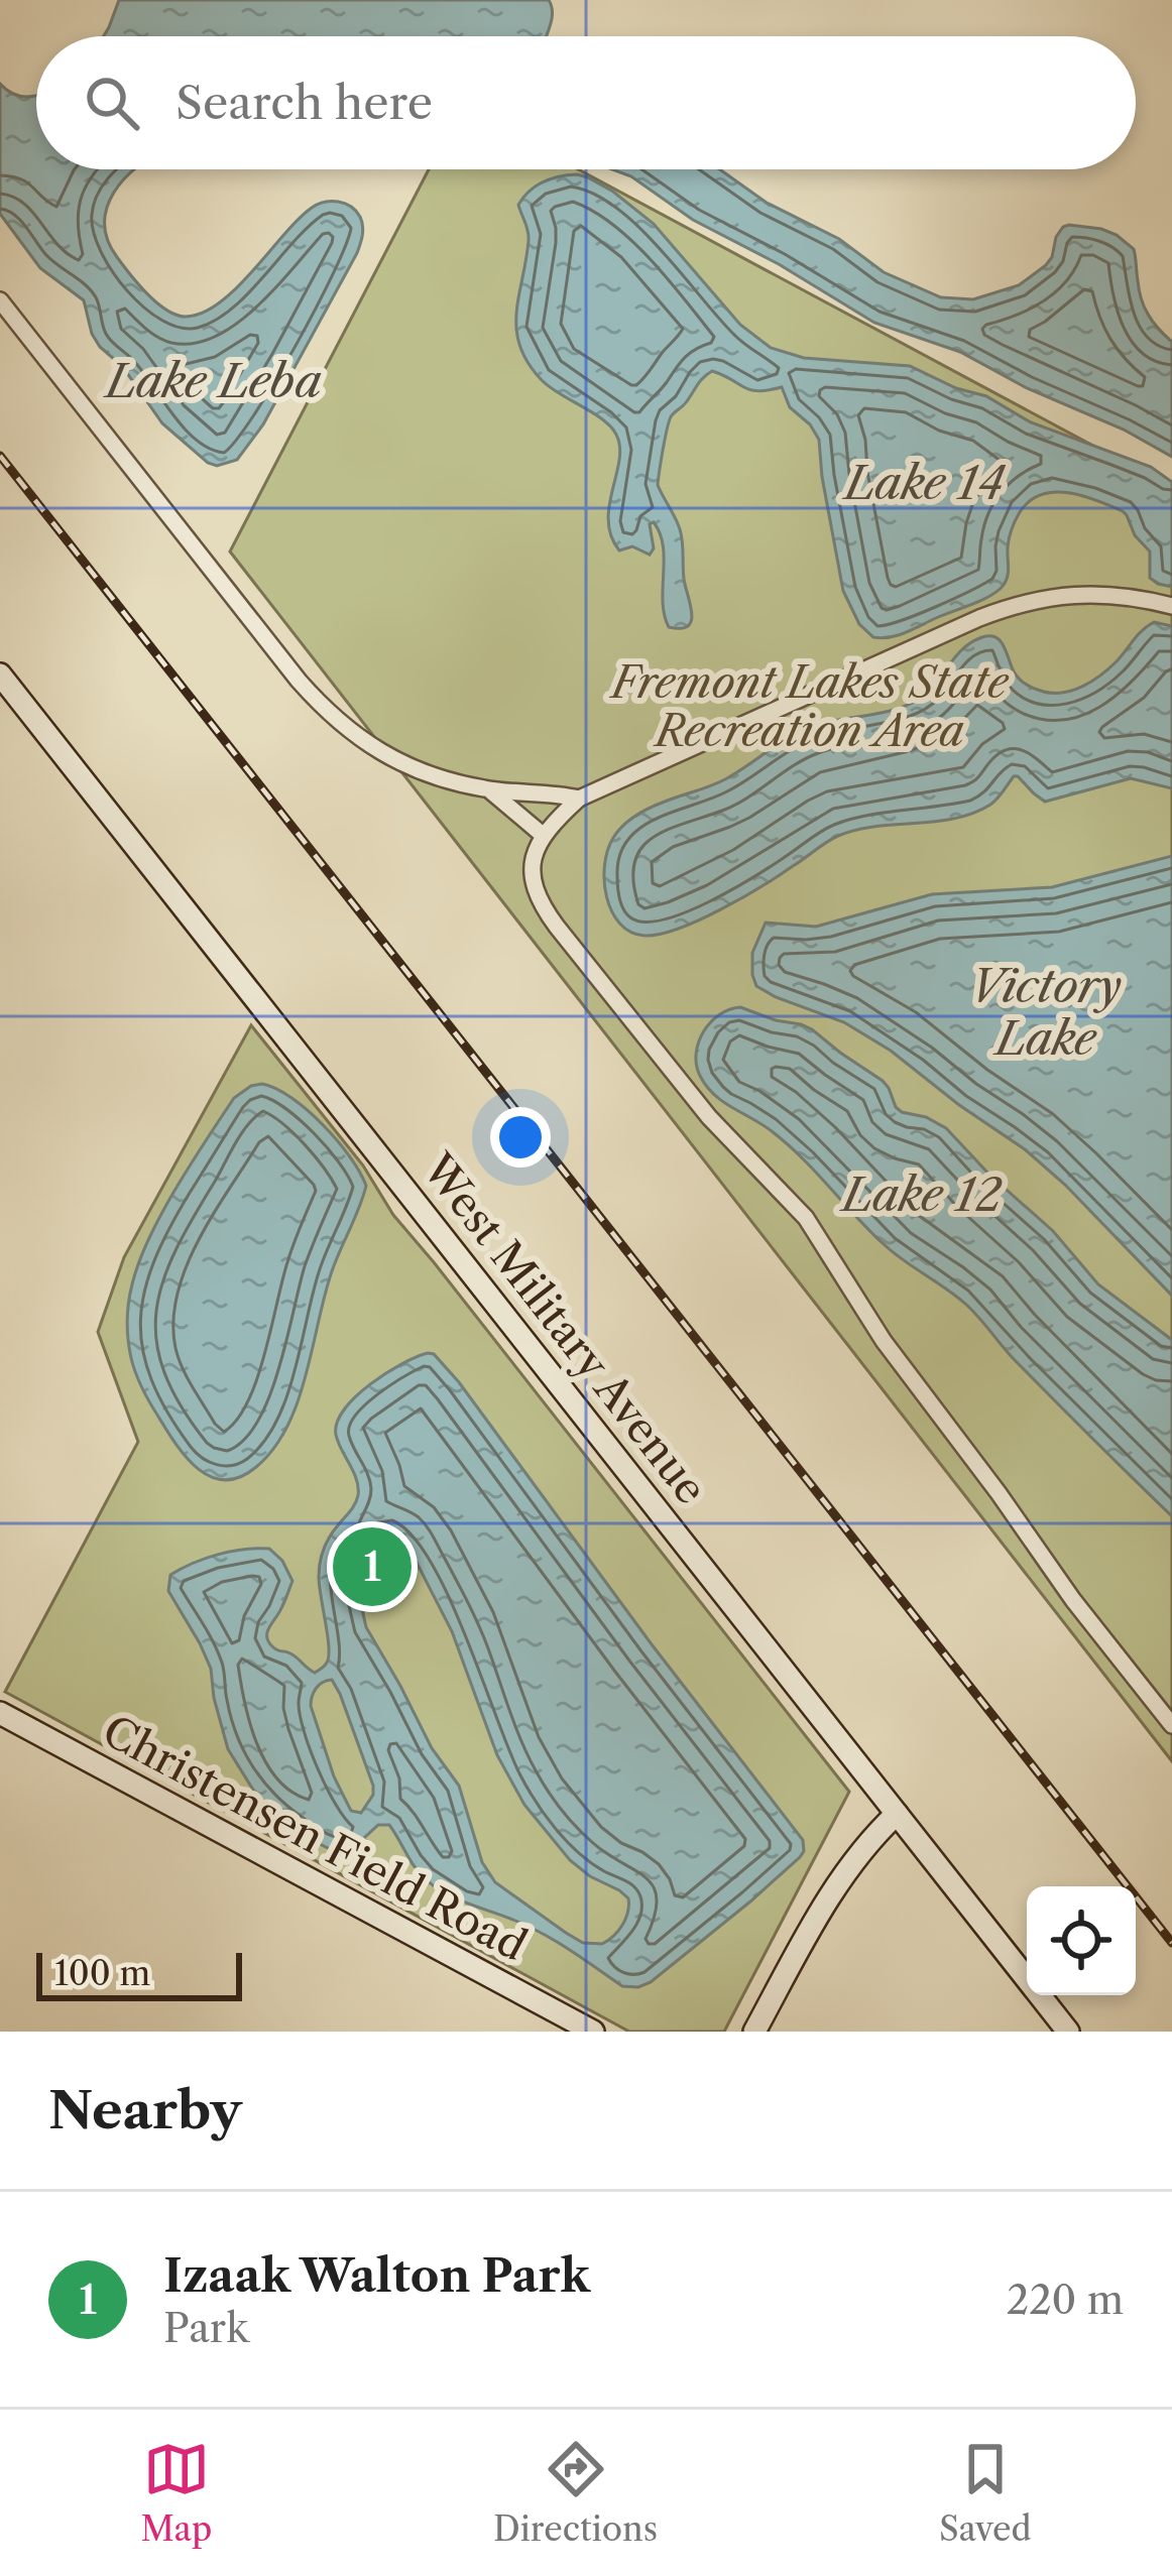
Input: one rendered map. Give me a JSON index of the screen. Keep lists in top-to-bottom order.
{
  "streets": {
    "main road": ["West Military Avenue", "Christensen Field Road"]
  },
  "water": [
    "Lake Leba",
    "Lake 14",
    "Victory Lake",
    "Lake 12"
  ],
  "parks": ["Fremont Lakes State Recreation Area"],
  "scale_bar": "100 m",
  "page": {
    "search": "Search here",
    "pins": "1",
    "scale": "100 m",
    "heading": "Nearby",
    "list": [
      {
        "mark": "1",
        "name": "Izaak Walton Park",
        "note": "Park",
        "value": "220 m"
      }
    ],
    "nav": ["Map", "Directions", "Saved"]
  }
}
